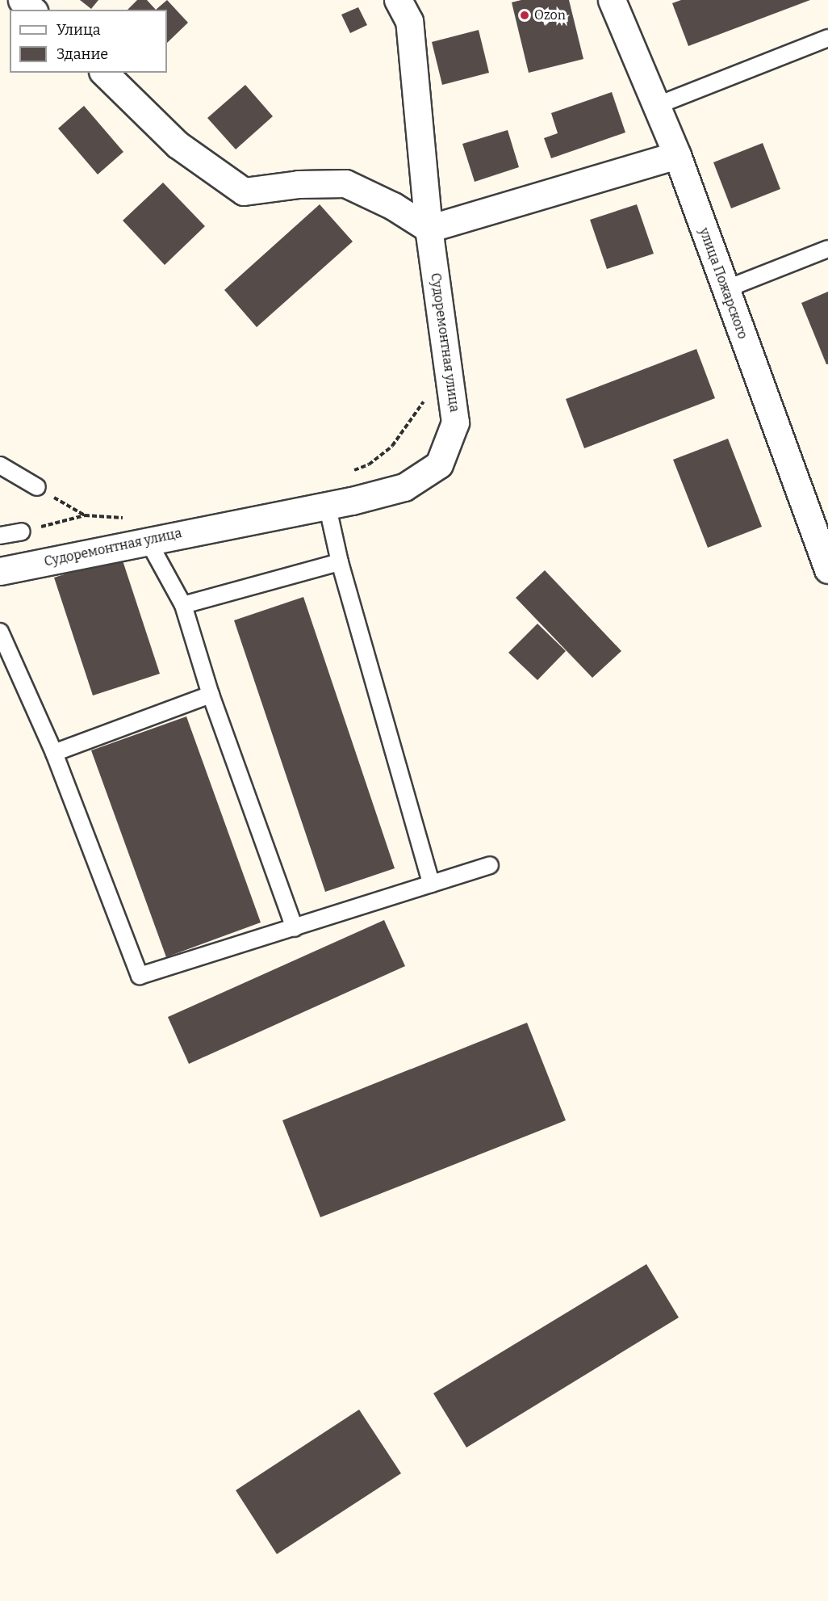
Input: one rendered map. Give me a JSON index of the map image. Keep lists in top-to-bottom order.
{
  "streets": {
    "street": ["улица Пожарского", "Судоремонтная улица"]
  },
  "places": ["Ozon"],
  "legend": ["Улица", "Здание"]
}
